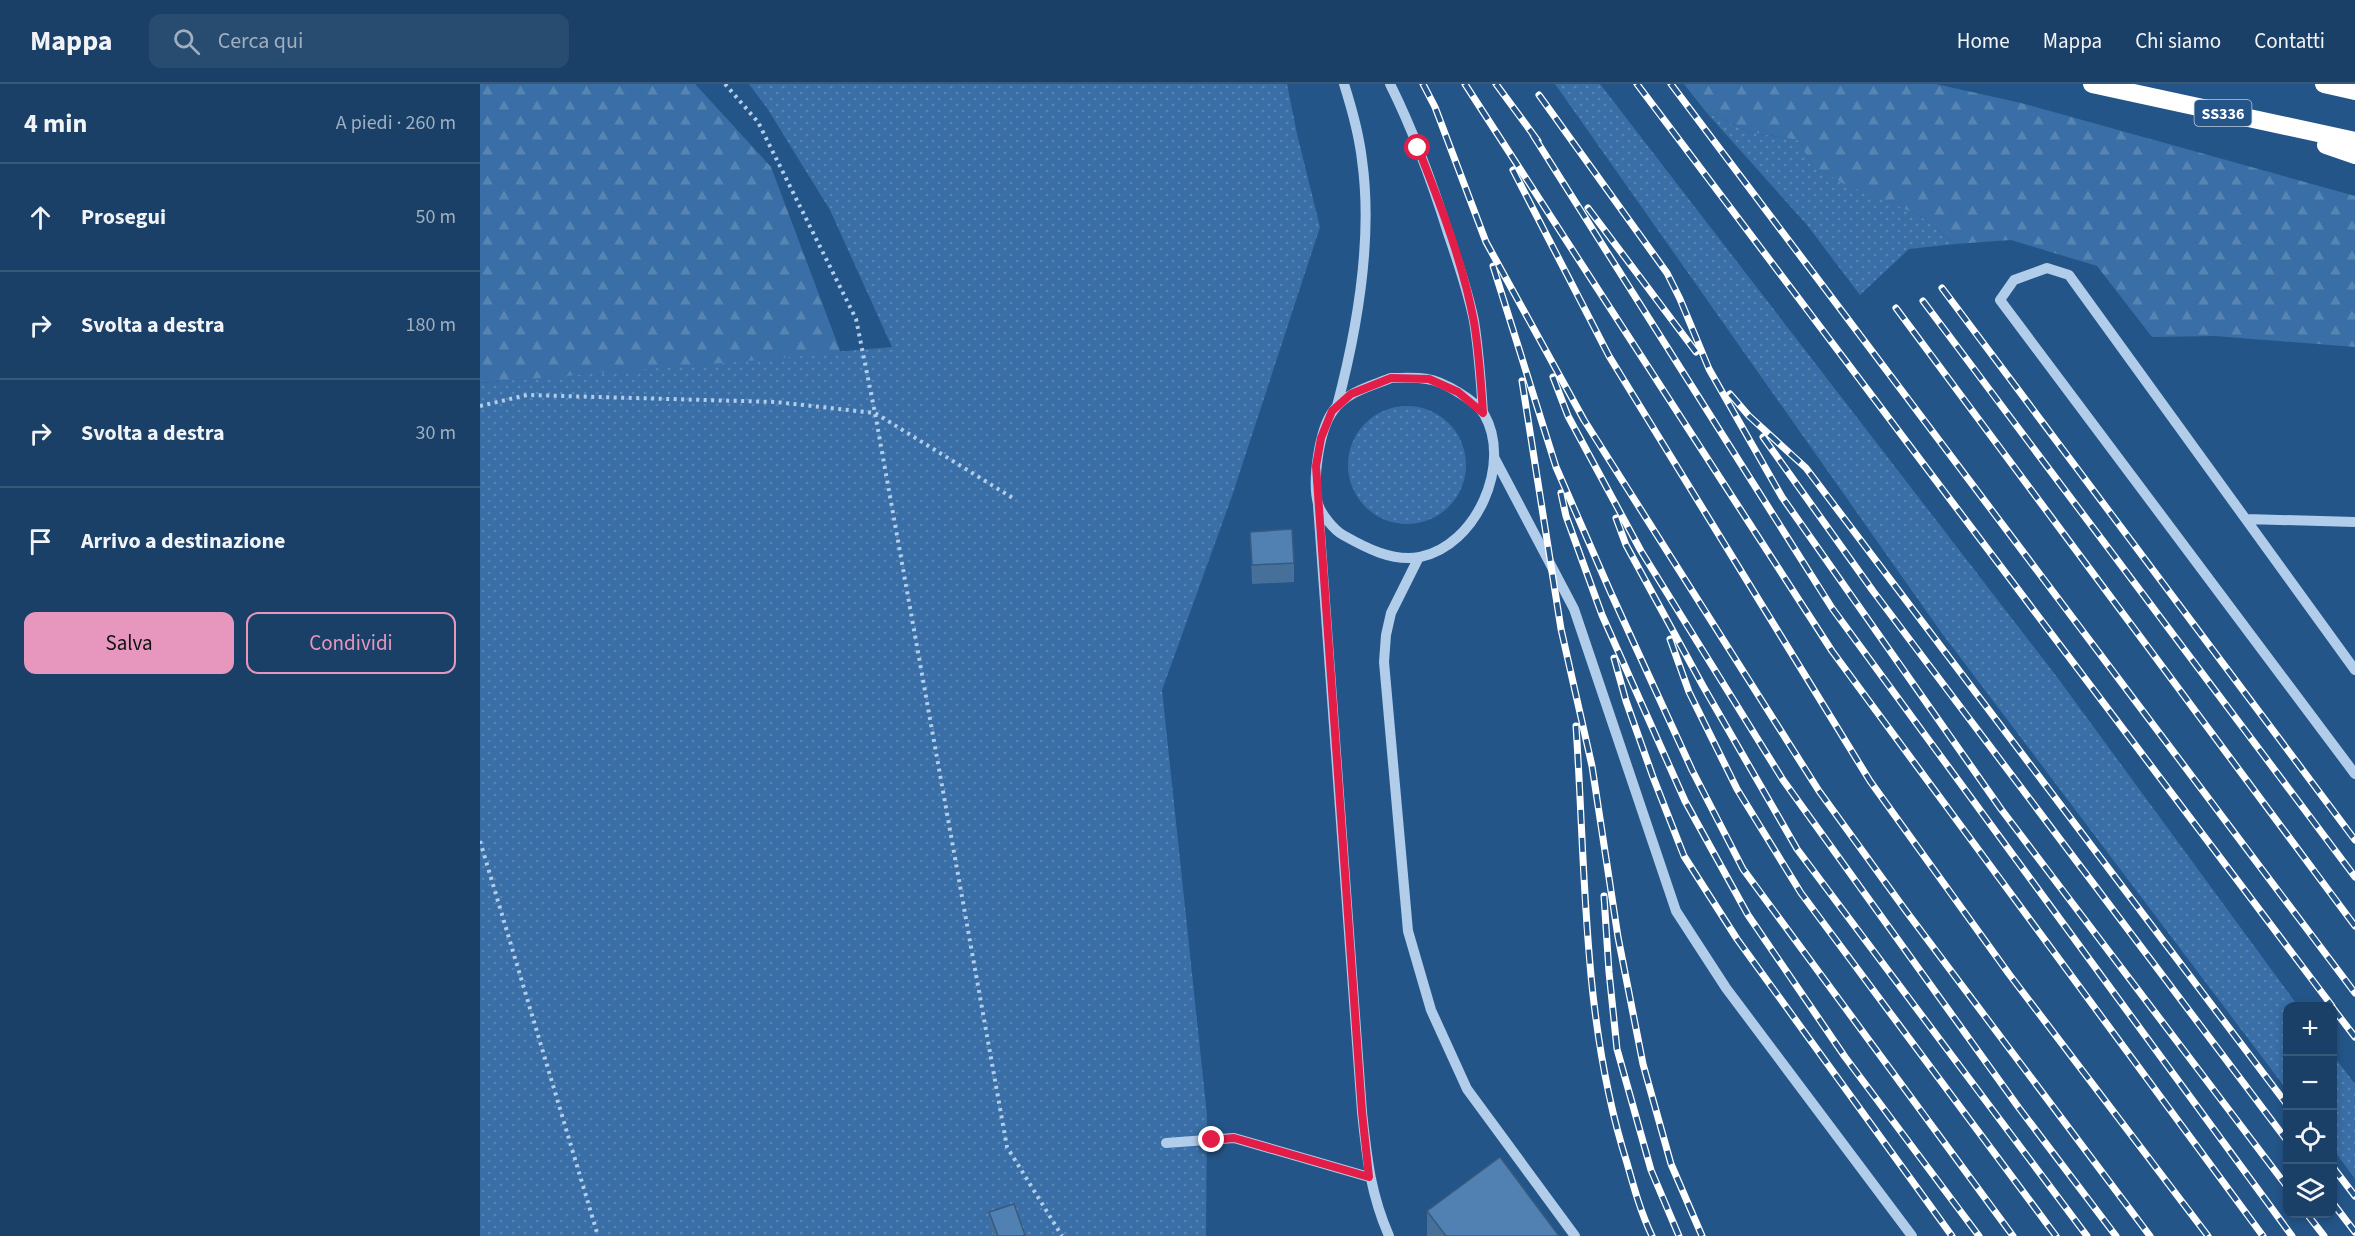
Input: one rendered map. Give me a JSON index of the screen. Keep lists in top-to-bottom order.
{
  "streets": {
    "highway": ["SS336"]
  },
  "page": {
    "header": "Mappa",
    "search": "Cerca qui",
    "nav": [
      "Home",
      "Mappa",
      "Chi siamo",
      "Contatti"
    ],
    "heading": ["4 min", "A piedi · 260 m"],
    "list": [
      ["Prosegui", "50 m"],
      ["Svolta a destra", "180 m"],
      ["Svolta a destra", "30 m"],
      "Arrivo a destinazione"
    ],
    "buttons": ["Salva", "Condividi"],
    "map_buttons": ["+", "−"]
  }
}
